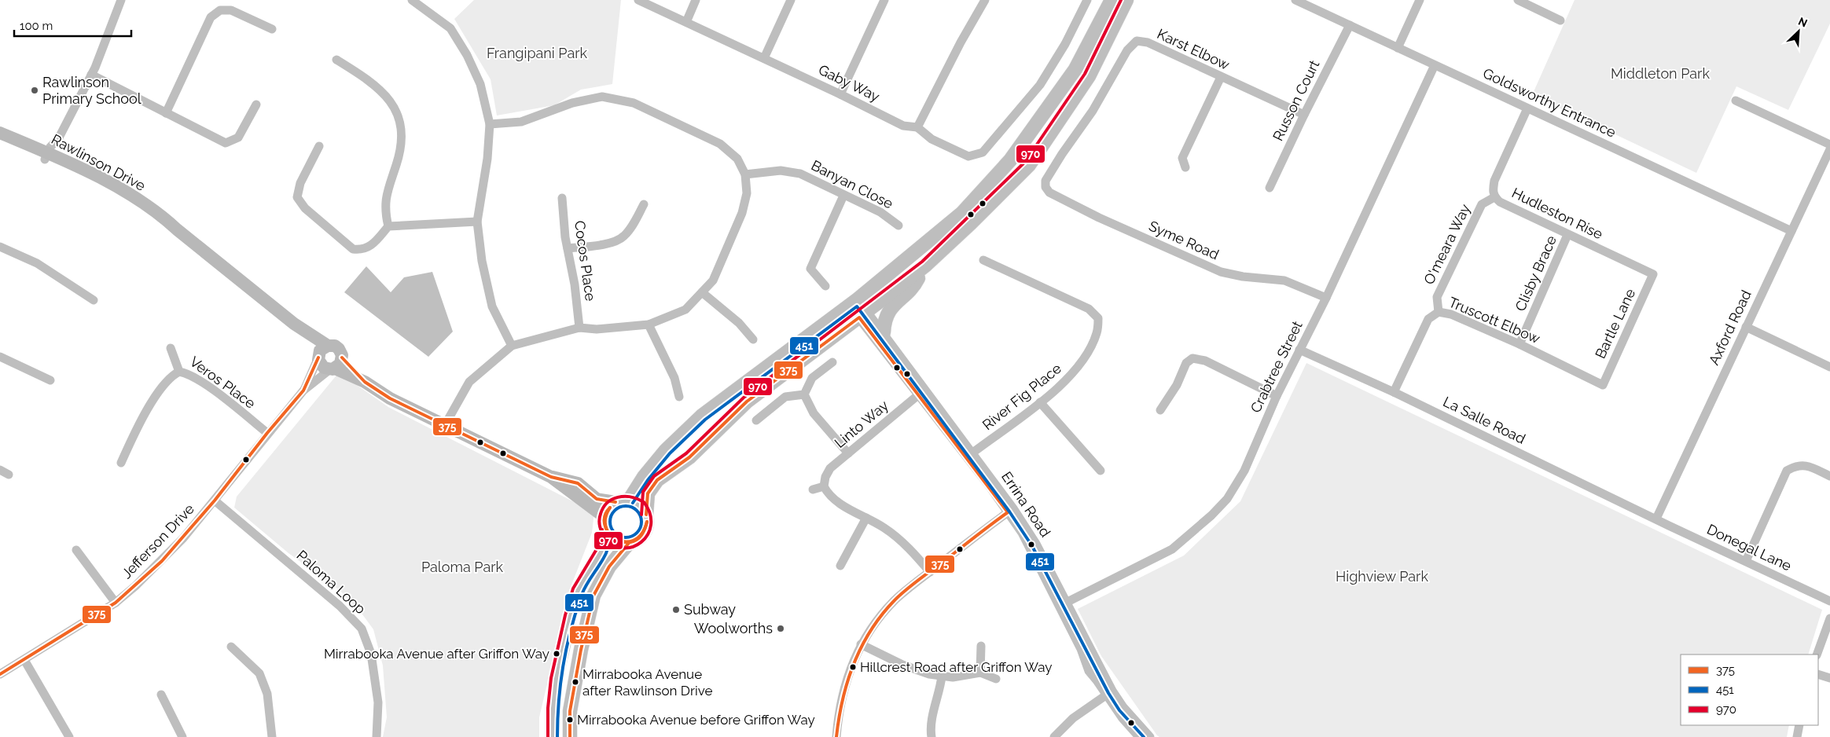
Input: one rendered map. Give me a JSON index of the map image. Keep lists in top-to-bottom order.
{
  "streets": {
    "street": [
      "Karst Elbow",
      "Gaby Way",
      "Russon Court",
      "Goldsworthy Entrance",
      "Rawlinson Drive",
      "Banyan Close",
      "Hudleston Rise",
      "Syme Road",
      "O'meara Way",
      "Cocos Place",
      "Clisby Brace",
      "Truscott Elbow",
      "Bartle Lane",
      "Axford Road",
      "Crabtree Street",
      "Veros Place",
      "River Fig Place",
      "La Salle Road",
      "Linto Way",
      "Errina Road",
      "Jefferson Drive",
      "Donegal Lane",
      "Paloma Loop"
    ]
  },
  "crossings": [
    ["Karst Elbow", "Russon Court"],
    ["Karst Elbow", "Syme Road"],
    ["Russon Court", "Goldsworthy Entrance"],
    ["Goldsworthy Entrance", "Hudleston Rise"],
    ["Goldsworthy Entrance", "Axford Road"],
    ["Goldsworthy Entrance", "Crabtree Street"],
    ["Rawlinson Drive", "Jefferson Drive"],
    ["Hudleston Rise", "O'meara Way"],
    ["Hudleston Rise", "Clisby Brace"],
    ["Hudleston Rise", "Bartle Lane"],
    ["Syme Road", "Crabtree Street"],
    ["O'meara Way", "Truscott Elbow"],
    ["Clisby Brace", "Truscott Elbow"],
    ["Truscott Elbow", "Bartle Lane"],
    ["Truscott Elbow", "La Salle Road"],
    ["Axford Road", "La Salle Road"],
    ["Axford Road", "Donegal Lane"],
    ["Crabtree Street", "La Salle Road"],
    ["Crabtree Street", "Errina Road"],
    ["Veros Place", "Jefferson Drive"],
    ["River Fig Place", "Errina Road"],
    ["La Salle Road", "Donegal Lane"],
    ["Linto Way", "Errina Road"],
    ["Jefferson Drive", "Paloma Loop"]
  ],
  "parks": [
    "Frangipani Park",
    "Middleton Park",
    "Paloma Park",
    "Highview Park"
  ],
  "places": [
    "Rawlinson Primary School",
    "Subway",
    "Woolworths",
    "Mirrabooka Avenue after Griffon Way",
    "Hillcrest Road after Griffon Way",
    "Mirrabooka Avenue after Rawlinson Drive",
    "Mirrabooka Avenue before Griffon Way"
  ],
  "lines": ["transit line 970", "transit line 451", "transit line 375"],
  "legend": ["375", "451", "970"],
  "scale_bar": "100 m",
  "north": "top right"
}
